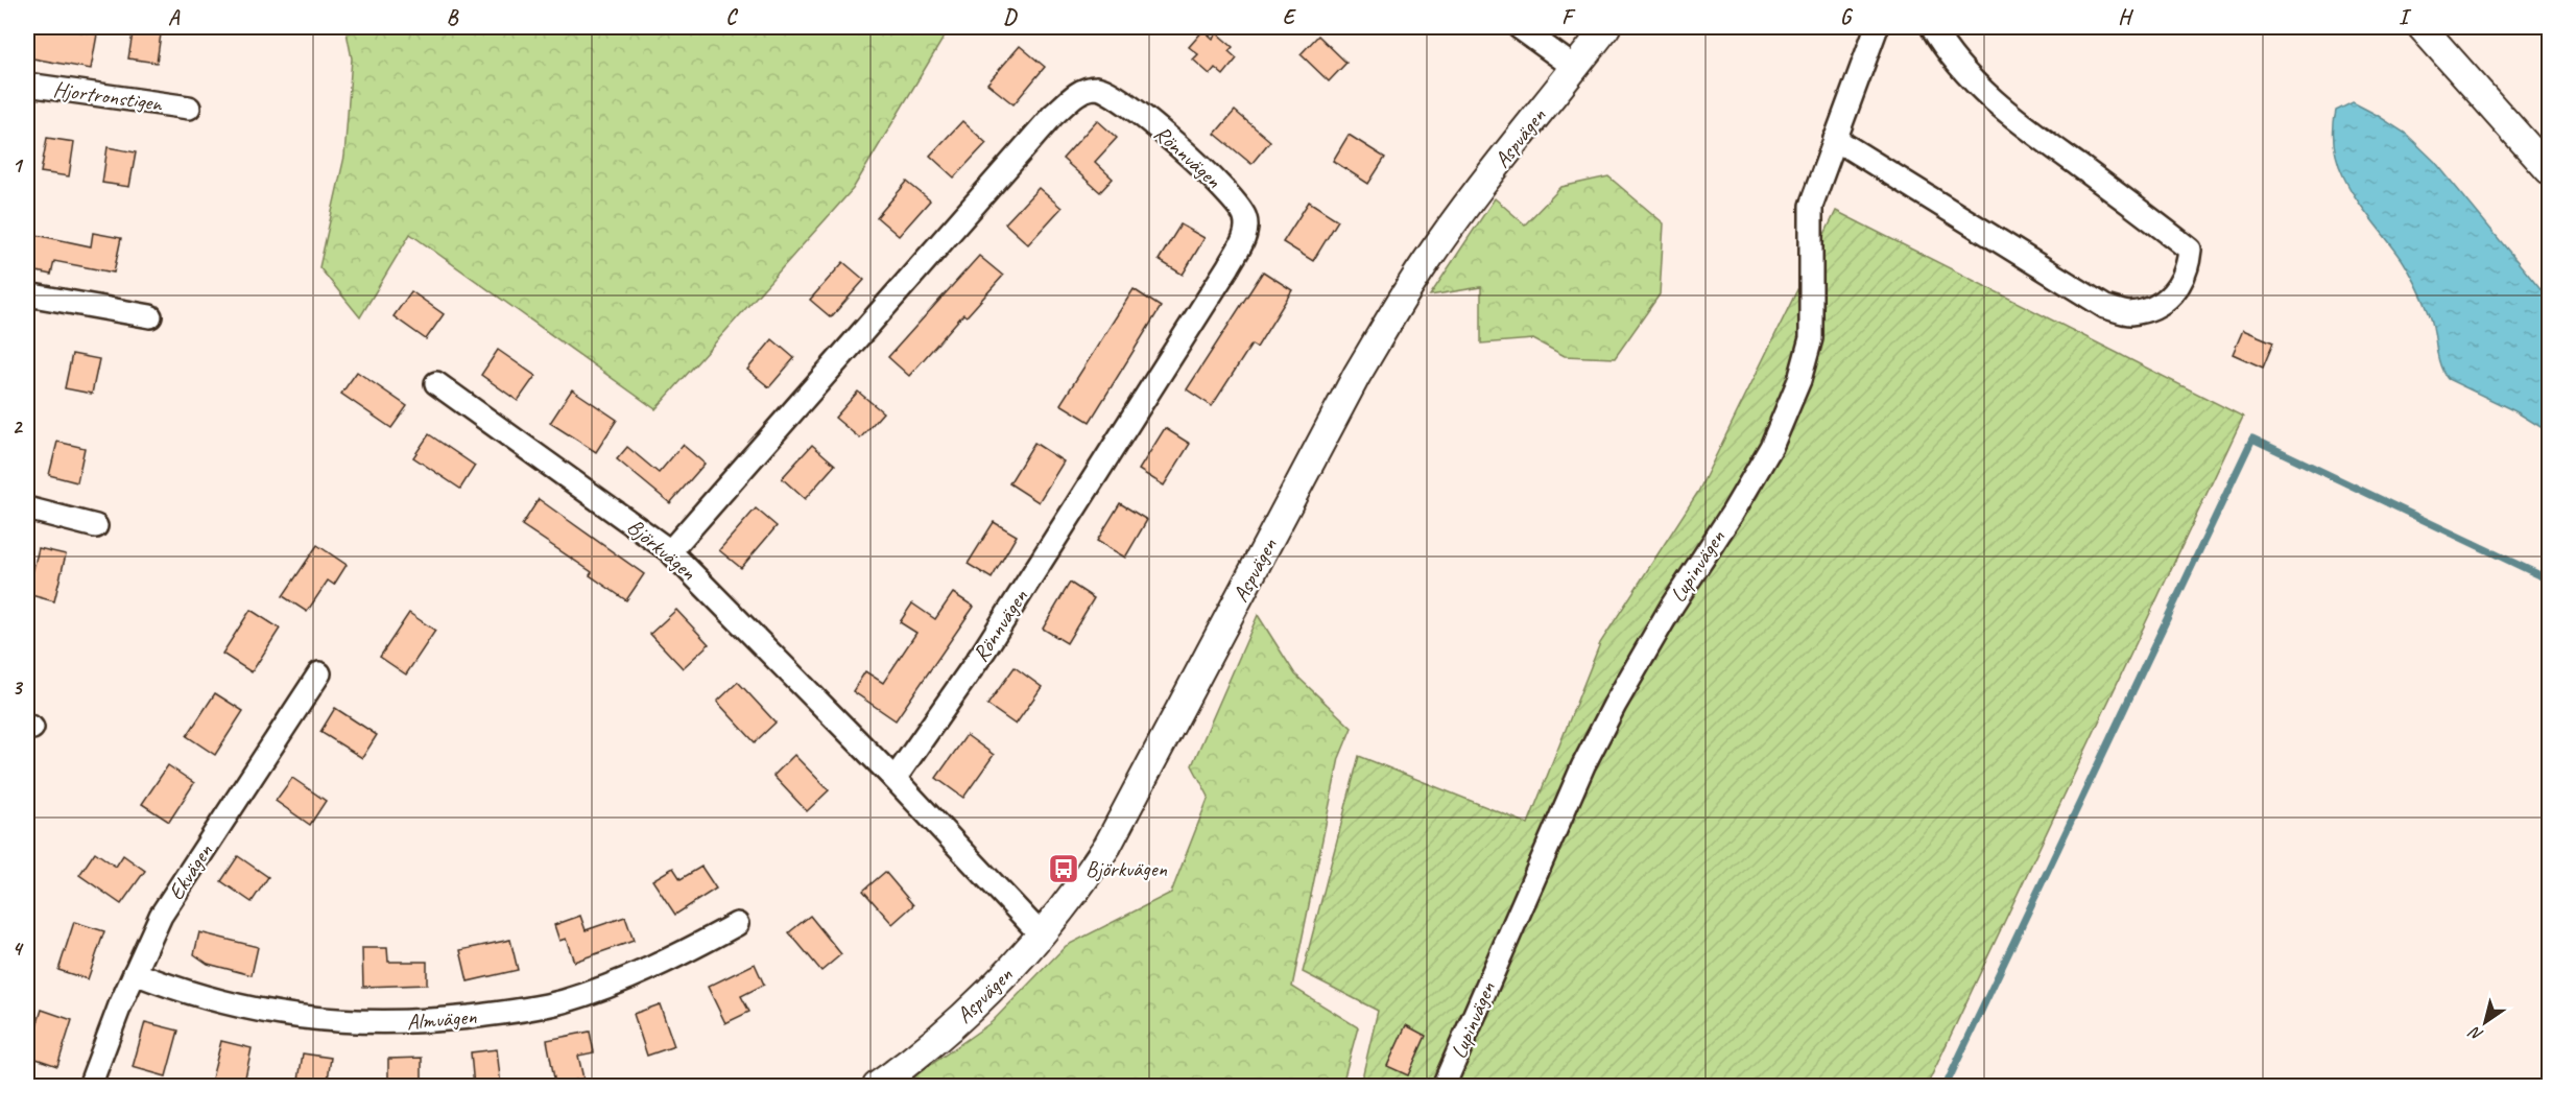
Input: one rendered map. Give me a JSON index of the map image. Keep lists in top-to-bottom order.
{
  "streets": {
    "street": [
      "Hjortronstigen",
      "Aspvägen",
      "Rönnvägen",
      "Björkvägen",
      "Lupinvägen",
      "Ekvägen",
      "Almvägen"
    ]
  },
  "crossings": [
    ["Aspvägen", "Björkvägen"],
    ["Rönnvägen", "Björkvägen"],
    ["Ekvägen", "Almvägen"]
  ],
  "places": {
    "bus stop": ["Björkvägen"]
  },
  "north": "bottom left",
  "grid": {
    "columns": [
      "A",
      "B",
      "C",
      "D",
      "E",
      "F",
      "G",
      "H",
      "I"
    ],
    "rows": [
      "1",
      "2",
      "3",
      "4"
    ]
  }
}
